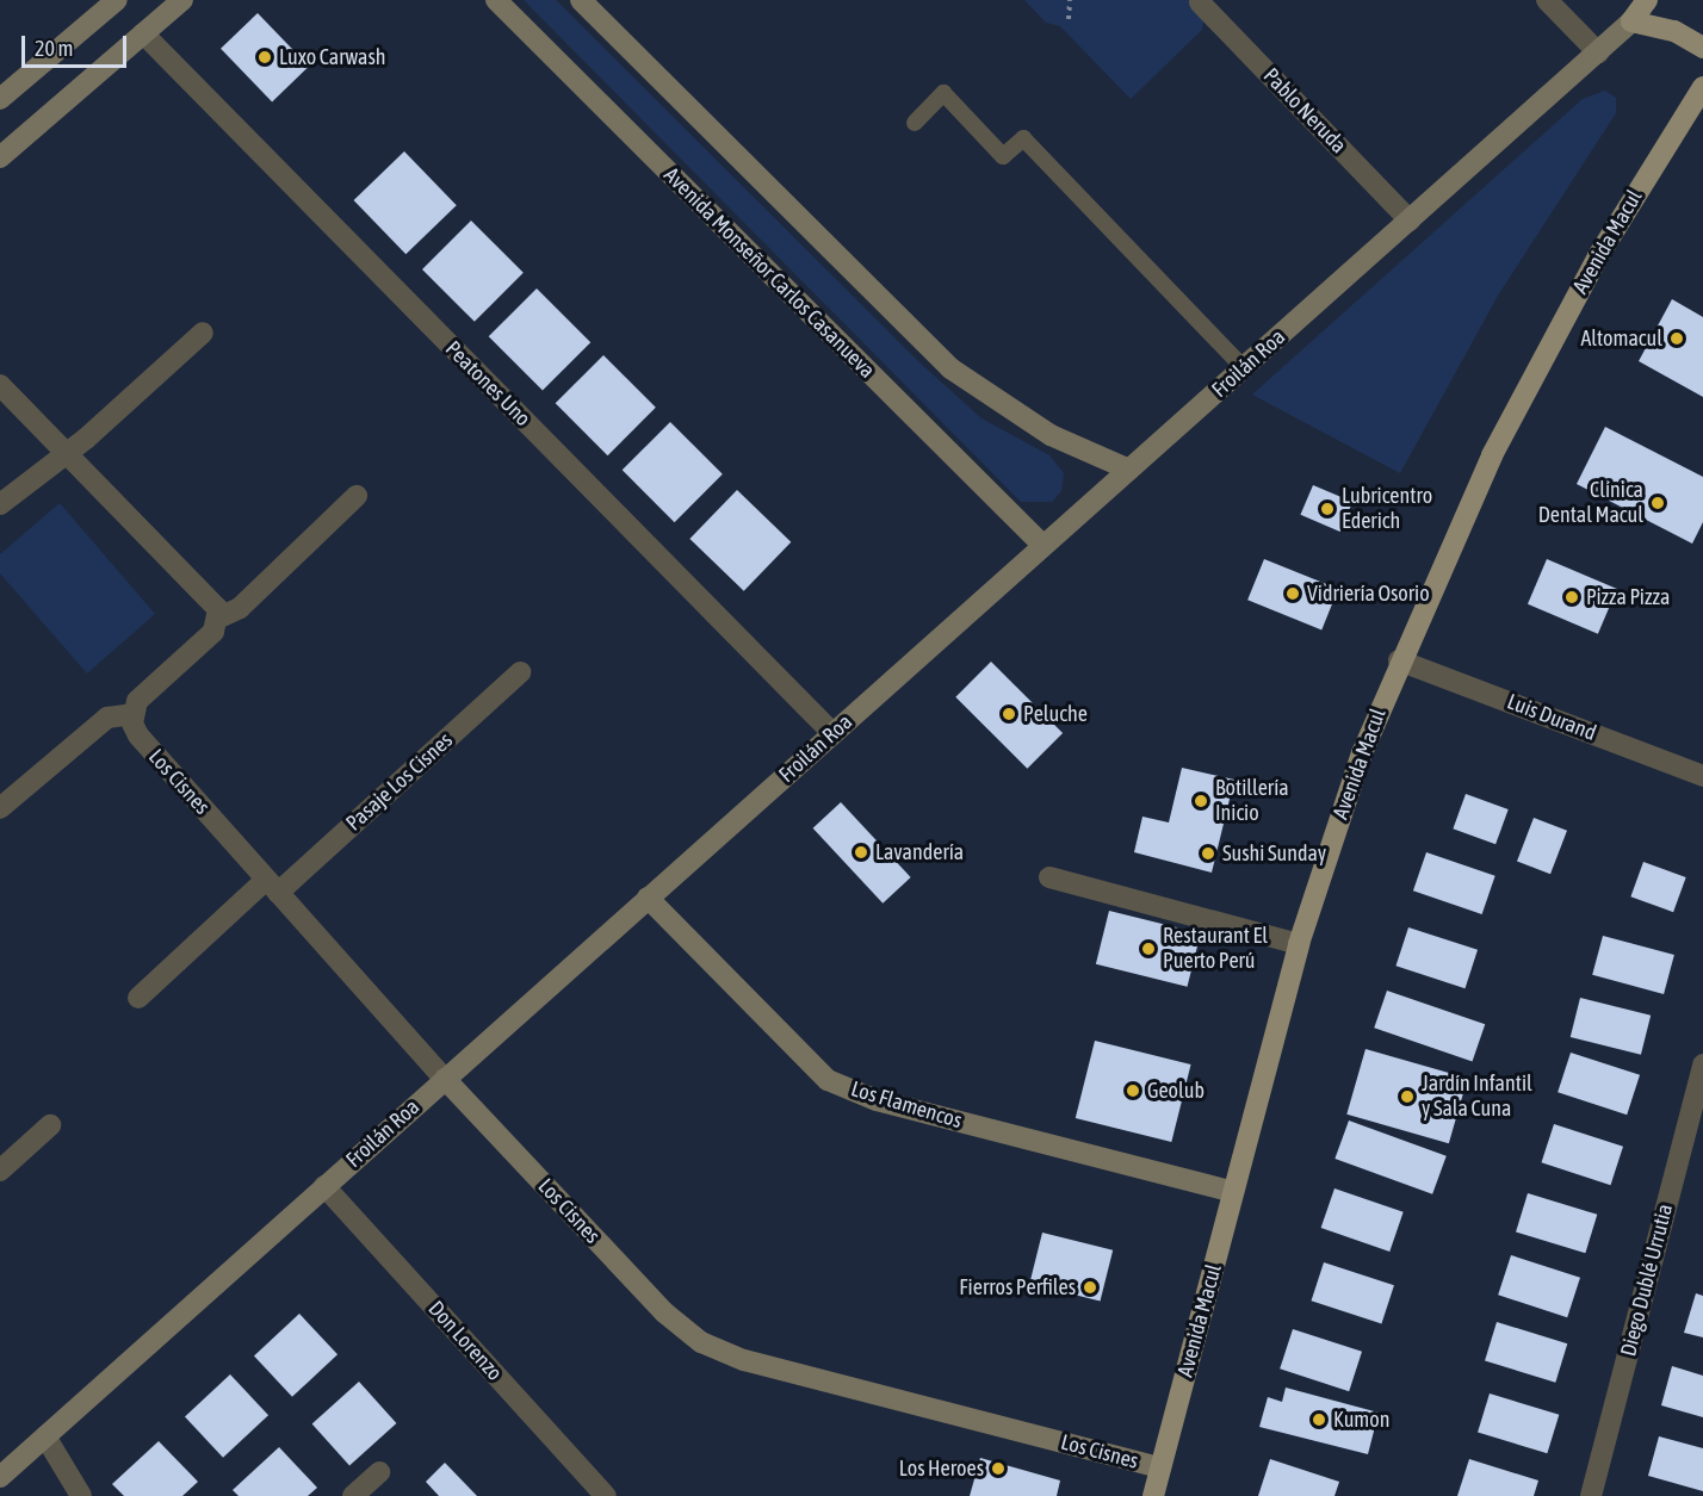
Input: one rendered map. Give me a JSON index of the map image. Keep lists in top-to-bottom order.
{
  "streets": {
    "main road": [
      "Avenida Macul",
      "Avenida Monseñor Carlos Casanueva",
      "Froilán Roa",
      "Los Cisnes",
      "Los Flamencos"
    ],
    "street": [
      "Pablo Neruda",
      "Peatones Uno",
      "Luis Durand",
      "Pasaje Los Cisnes",
      "Diego Dublé Urrutia",
      "Don Lorenzo"
    ]
  },
  "crossings": [
    ["Pablo Neruda", "Froilán Roa"],
    ["Avenida Macul", "Luis Durand"],
    ["Avenida Macul", "Los Cisnes"],
    ["Avenida Macul", "Los Flamencos"],
    ["Avenida Monseñor Carlos Casanueva", "Froilán Roa"],
    ["Froilán Roa", "Peatones Uno"],
    ["Froilán Roa", "Los Cisnes"],
    ["Froilán Roa", "Los Flamencos"],
    ["Froilán Roa", "Don Lorenzo"],
    ["Los Cisnes", "Pasaje Los Cisnes"]
  ],
  "places": [
    "Luxo Carwash",
    "Altomacul",
    "Clínica Dental Macul",
    "Lubricentro Ederich",
    "Vidriería Osorio",
    "Pizza Pizza",
    "Peluche",
    "Botillería Inicio",
    "Lavandería",
    "Sushi Sunday",
    "Restaurant El Puerto Perú",
    "Geolub",
    "Jardín Infantil y Sala Cuna",
    "Fierros Perfiles",
    "Kumon",
    "Los Heroes"
  ],
  "scale_bar": "20 m"
}
